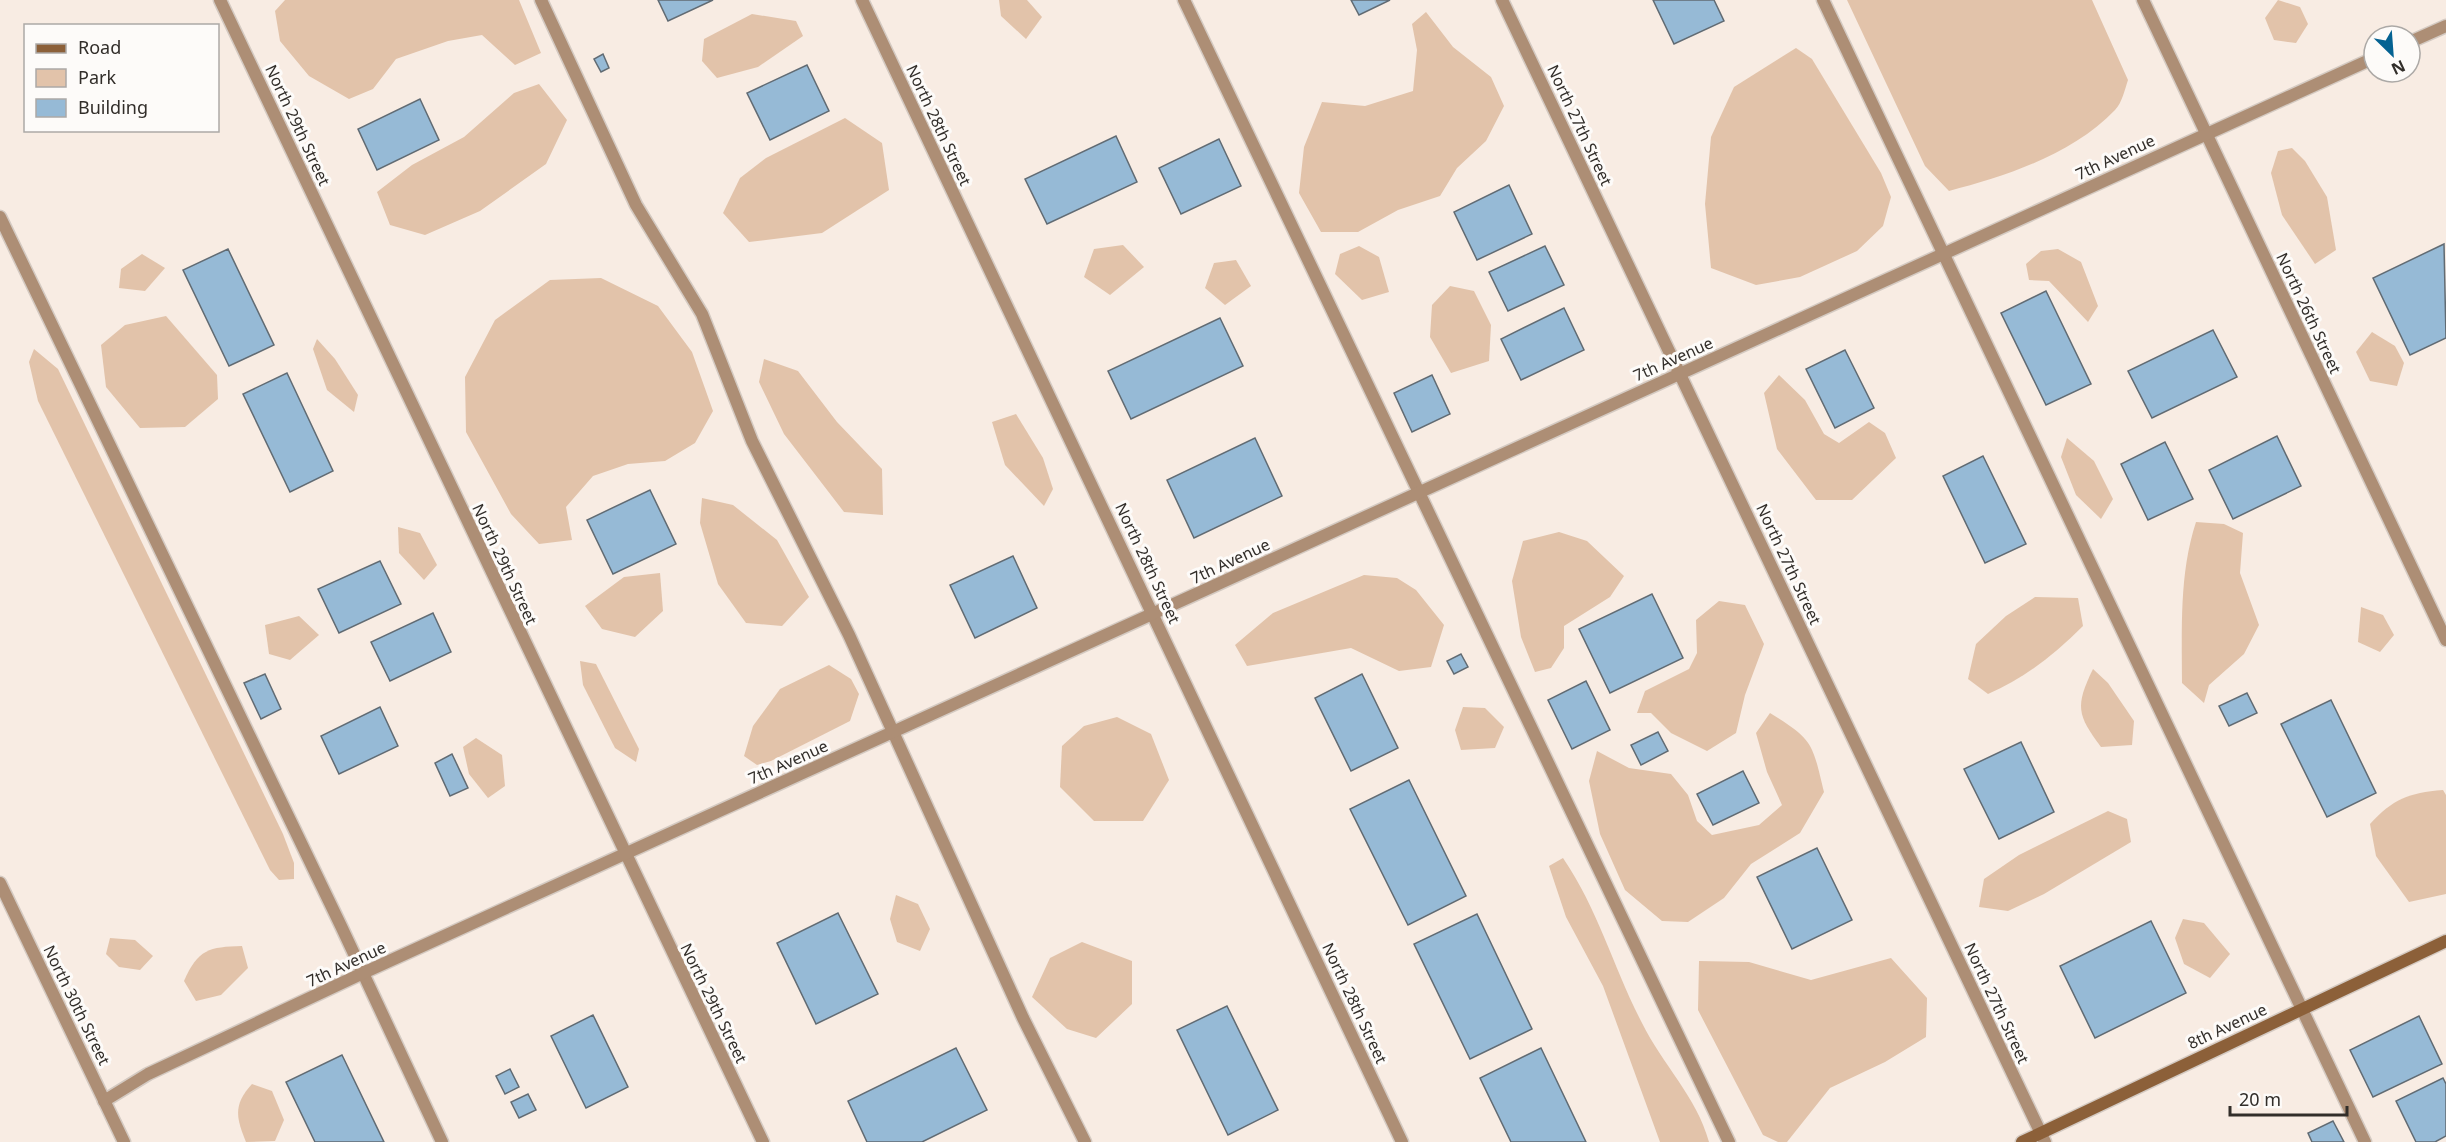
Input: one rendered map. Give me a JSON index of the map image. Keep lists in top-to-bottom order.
{
  "streets": {
    "street": [
      "North 29th Street",
      "North 28th Street",
      "North 27th Street",
      "7th Avenue",
      "North 26th Street",
      "North 30th Street",
      "8th Avenue"
    ]
  },
  "crossings": [
    ["North 29th Street", "7th Avenue"],
    ["North 28th Street", "7th Avenue"],
    ["North 27th Street", "7th Avenue"],
    ["North 27th Street", "8th Avenue"],
    ["7th Avenue", "North 26th Street"],
    ["7th Avenue", "North 30th Street"]
  ],
  "legend": ["Road", "Park", "Building"],
  "scale_bar": "20 m",
  "north": "bottom right"
}
